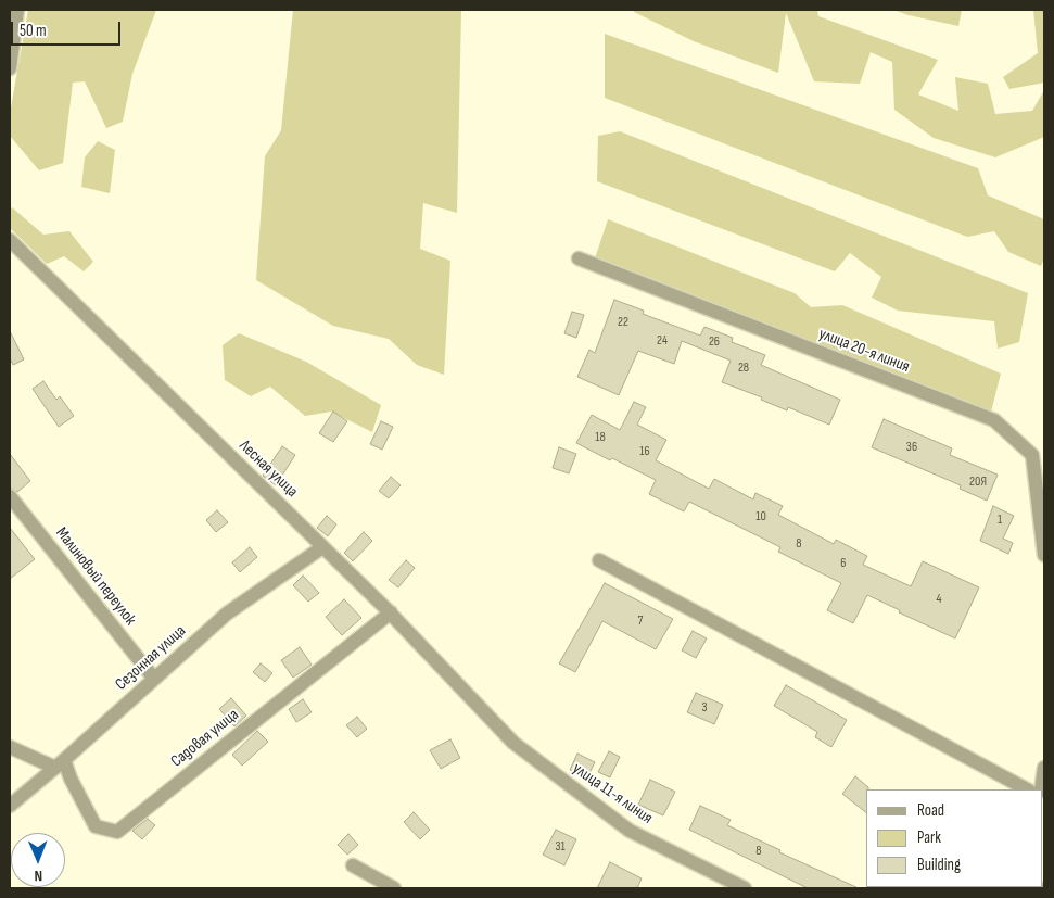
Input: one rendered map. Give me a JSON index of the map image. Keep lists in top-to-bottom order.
{
  "streets": {
    "street": [
      "улица 20-я линия",
      "Лесная улица",
      "Малиновый переулок",
      "Сезонная улица",
      "Садовая улица",
      "улица 11-я линия"
    ]
  },
  "crossings": [
    ["Лесная улица", "Сезонная улица"],
    ["Лесная улица", "Садовая улица"],
    ["Лесная улица", "улица 11-я линия"],
    ["Малиновый переулок", "Сезонная улица"],
    ["Сезонная улица", "Садовая улица"]
  ],
  "house_numbers": [
    "22",
    "24",
    "26",
    "28",
    "18",
    "36",
    "16",
    "20Я",
    "10",
    "1",
    "8",
    "6",
    "4",
    "7",
    "3",
    "31",
    "8"
  ],
  "legend": ["Road", "Park", "Building"],
  "scale_bar": "50 m",
  "north": "bottom"
}
